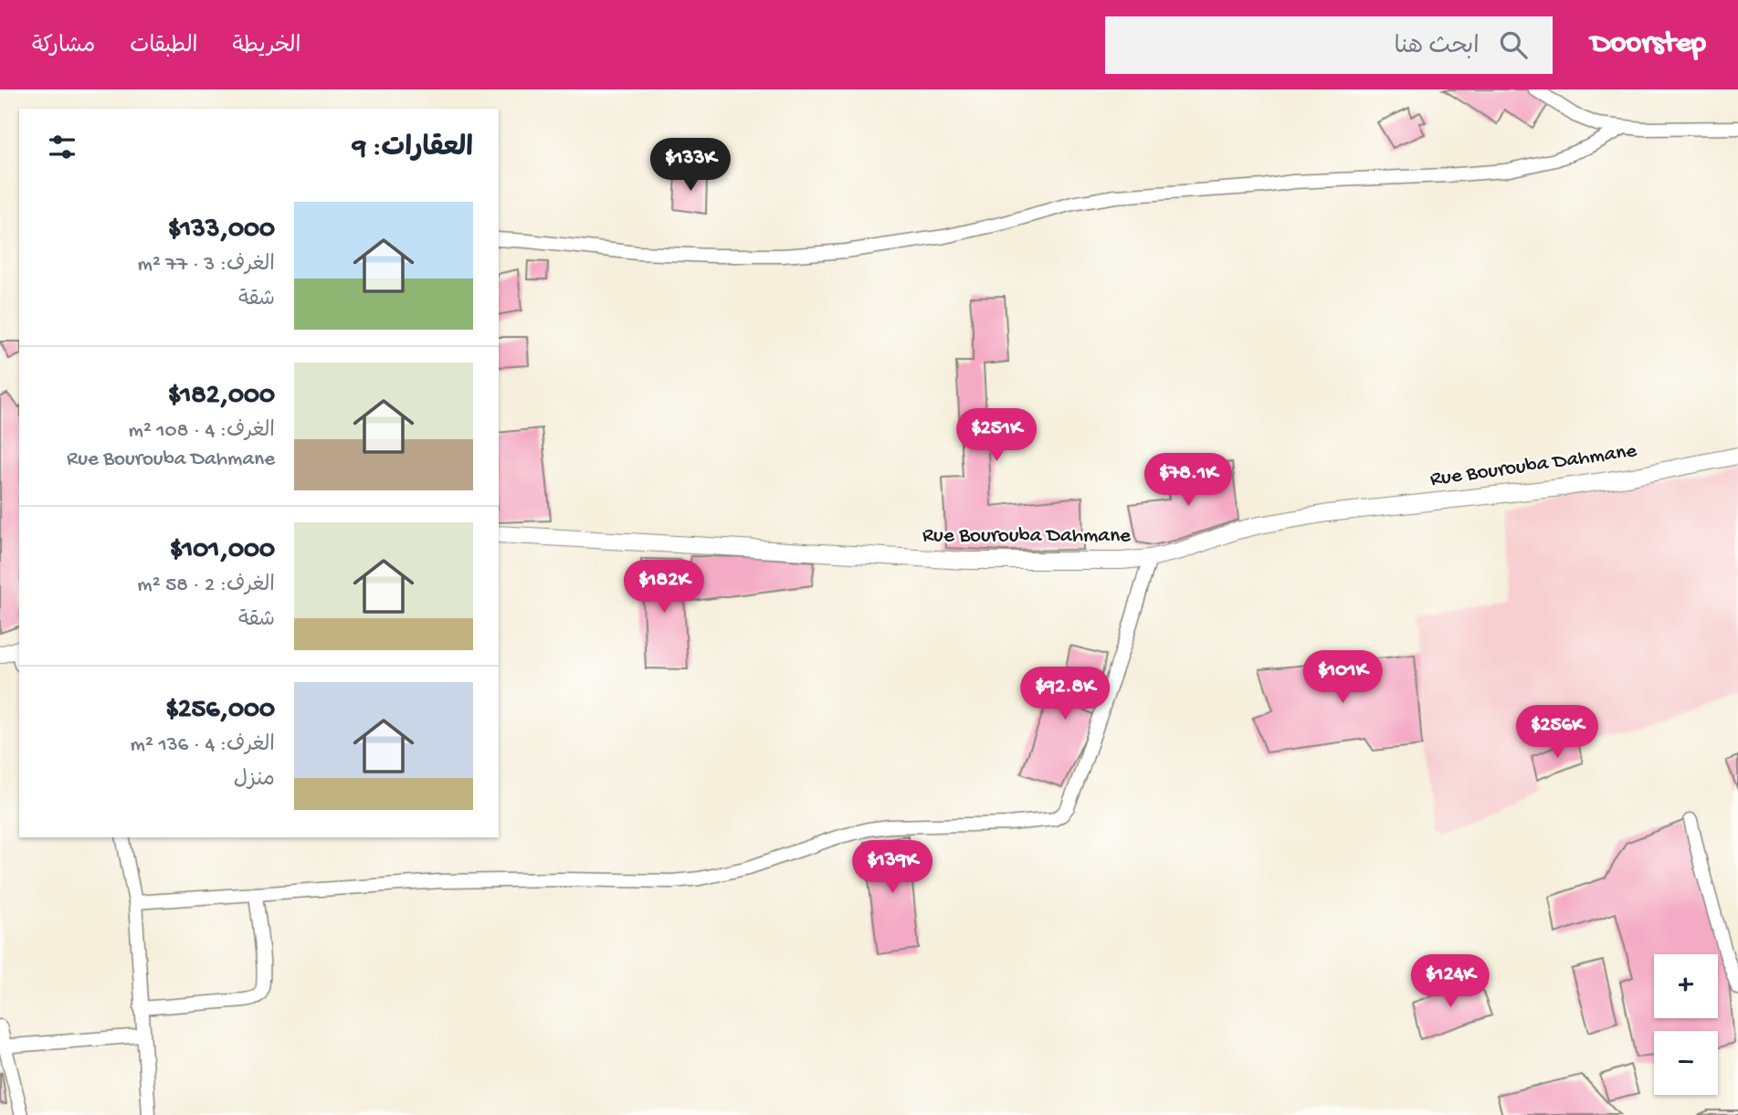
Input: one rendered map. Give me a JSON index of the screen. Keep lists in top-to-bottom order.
{
  "streets": {
    "street": ["Rue Bourouba Dahmane"]
  },
  "page": {
    "header": "Doorstep",
    "search": "ابحث هنا",
    "nav": ["الخريطة", "الطبقات", "مشاركة"],
    "heading": "العقارات: 9",
    "price": [
      "$133K",
      "$251K",
      "$78.1K",
      "$182K",
      "$101K",
      "$92.8K",
      "$256K",
      "$139K",
      "$124K"
    ],
    "list": [
      {
        "name": "$133,000",
        "note": "الغرف: 3 · 77 m² · شقة"
      },
      {
        "name": "$182,000",
        "note": "الغرف: 4 · 108 m² · Rue Bourouba Dahmane"
      },
      {
        "name": "$101,000",
        "note": "الغرف: 2 · 58 m² · شقة"
      },
      {
        "name": "$256,000",
        "note": "الغرف: 4 · 136 m² · منزل"
      }
    ],
    "map_buttons": ["+", "−"]
  }
}
